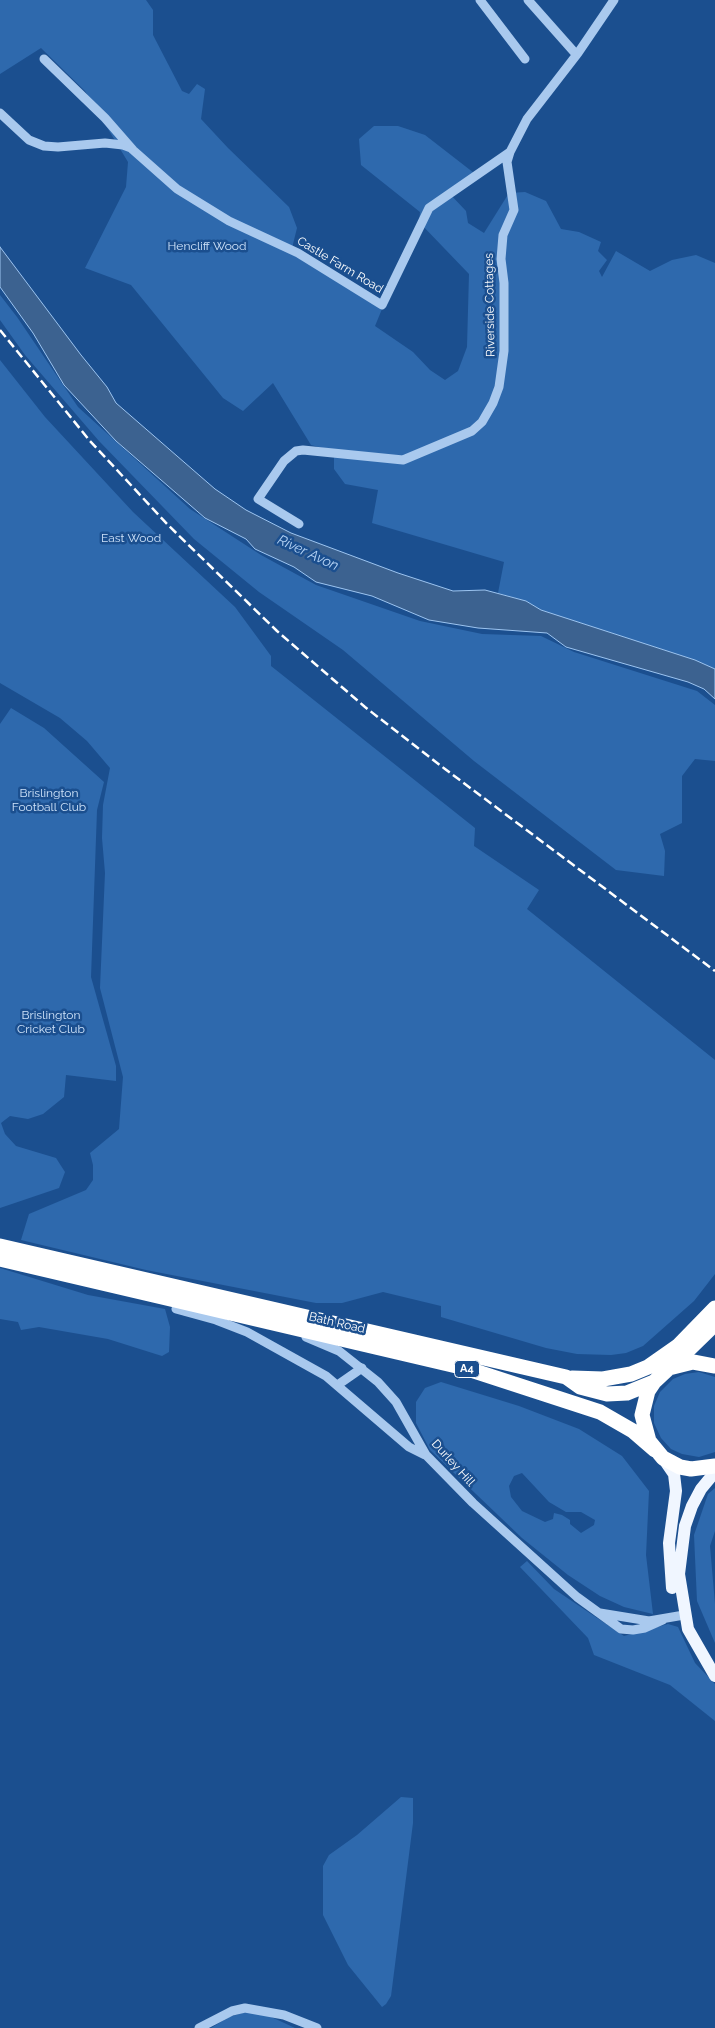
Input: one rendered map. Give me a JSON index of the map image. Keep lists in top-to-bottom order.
{
  "streets": {
    "highway": ["Bath Road", "A4"],
    "street": ["Castle Farm Road", "Riverside Cottages", "Durley Hill"]
  },
  "crossings": [
    ["Castle Farm Road", "Riverside Cottages"],
    ["Bath Road", "Durley Hill"]
  ],
  "water": ["River Avon"],
  "parks": [
    "Hencliff Wood",
    "East Wood",
    "Brislington Football Club",
    "Brislington Cricket Club"
  ]
}
